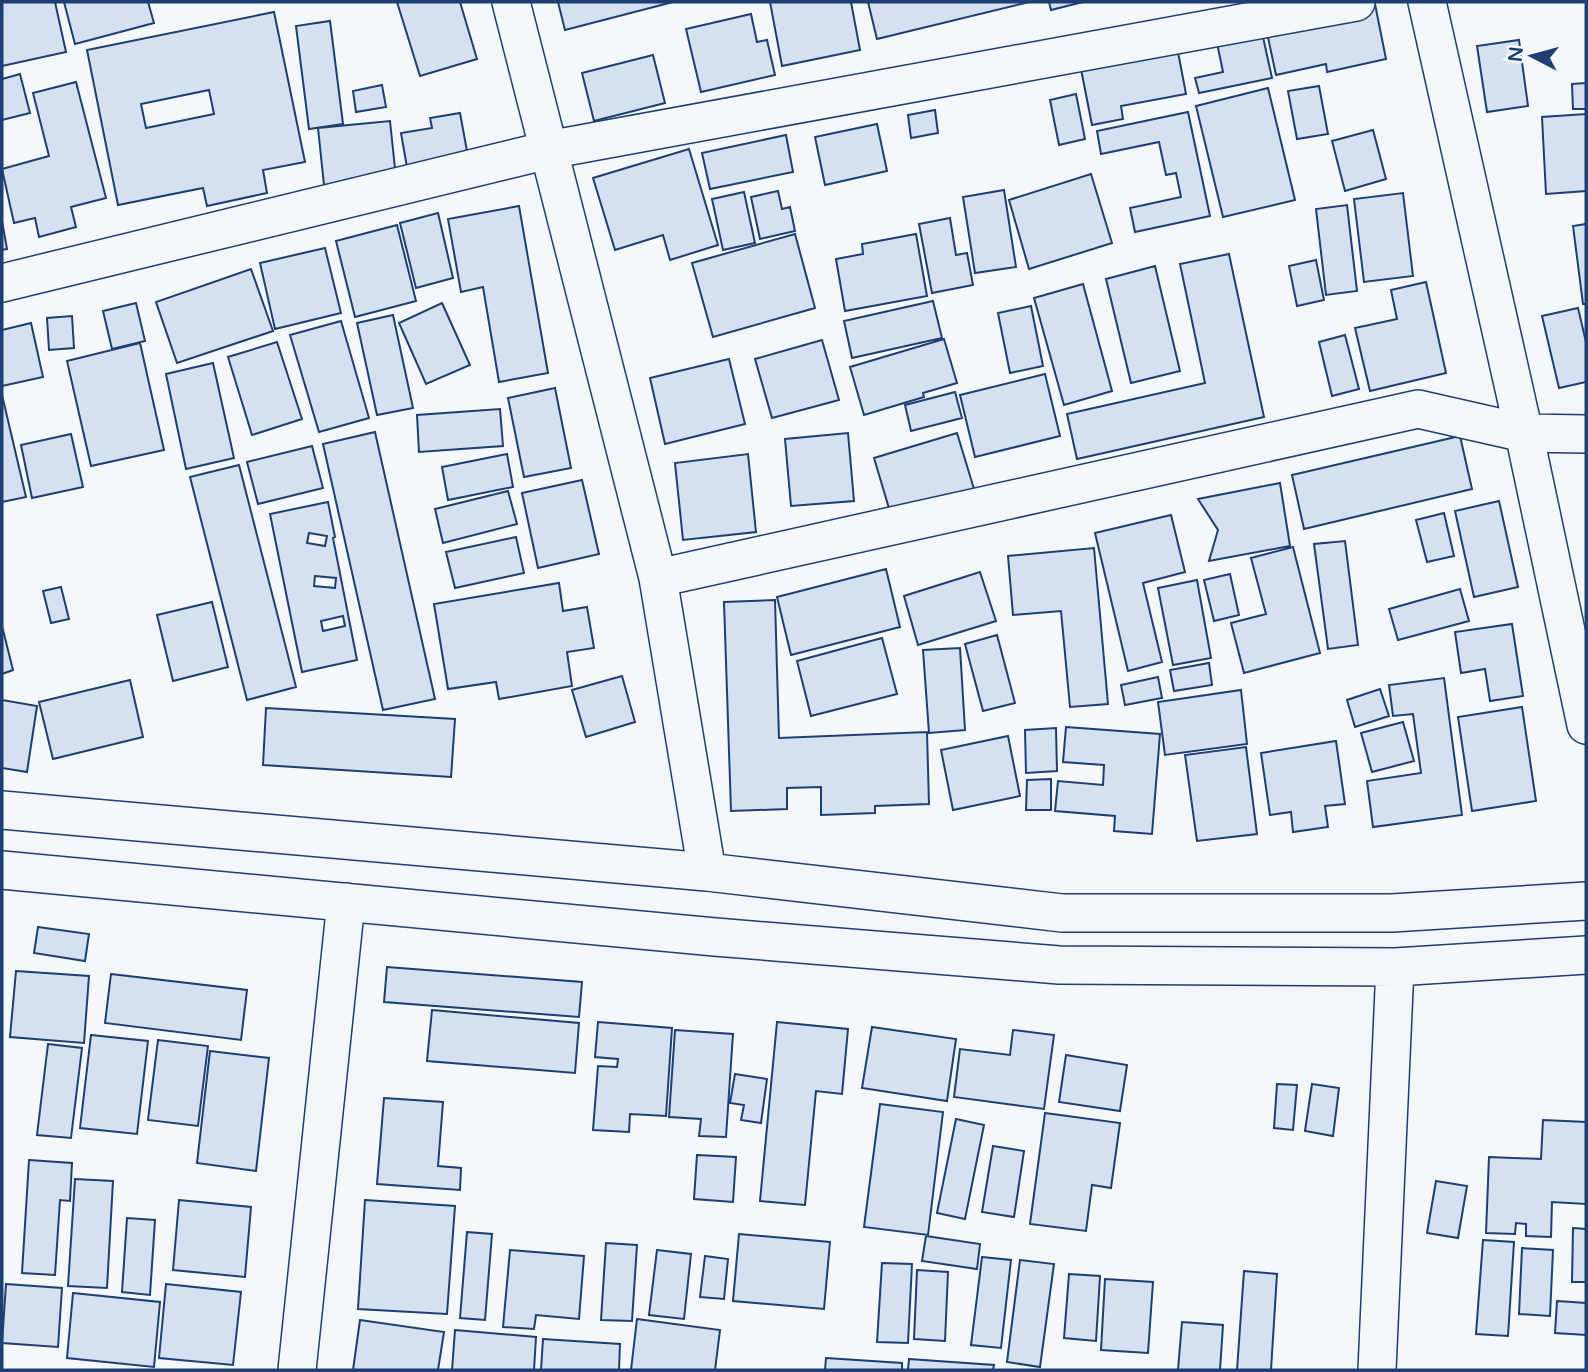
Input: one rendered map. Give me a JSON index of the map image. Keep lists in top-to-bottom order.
{
  "north": "left"
}
